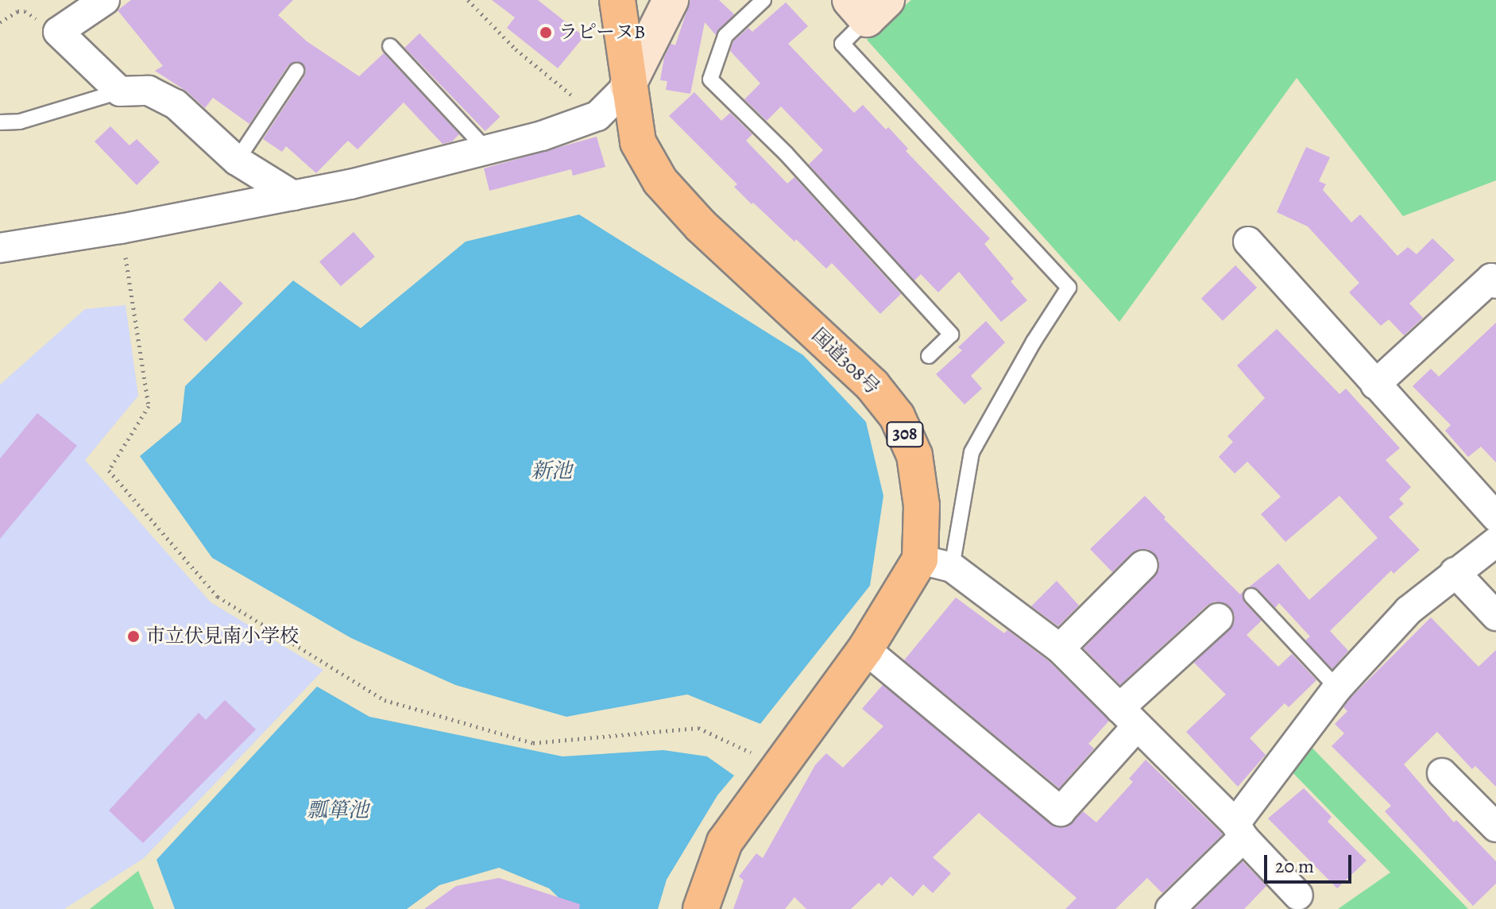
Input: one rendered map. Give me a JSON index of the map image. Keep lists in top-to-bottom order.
{
  "streets": {
    "highway": ["国道308号", "308"]
  },
  "water": ["新池", "瓢箪池"],
  "places": ["ラピーヌB", "市立伏見南小学校"],
  "scale_bar": "20 m"
}
